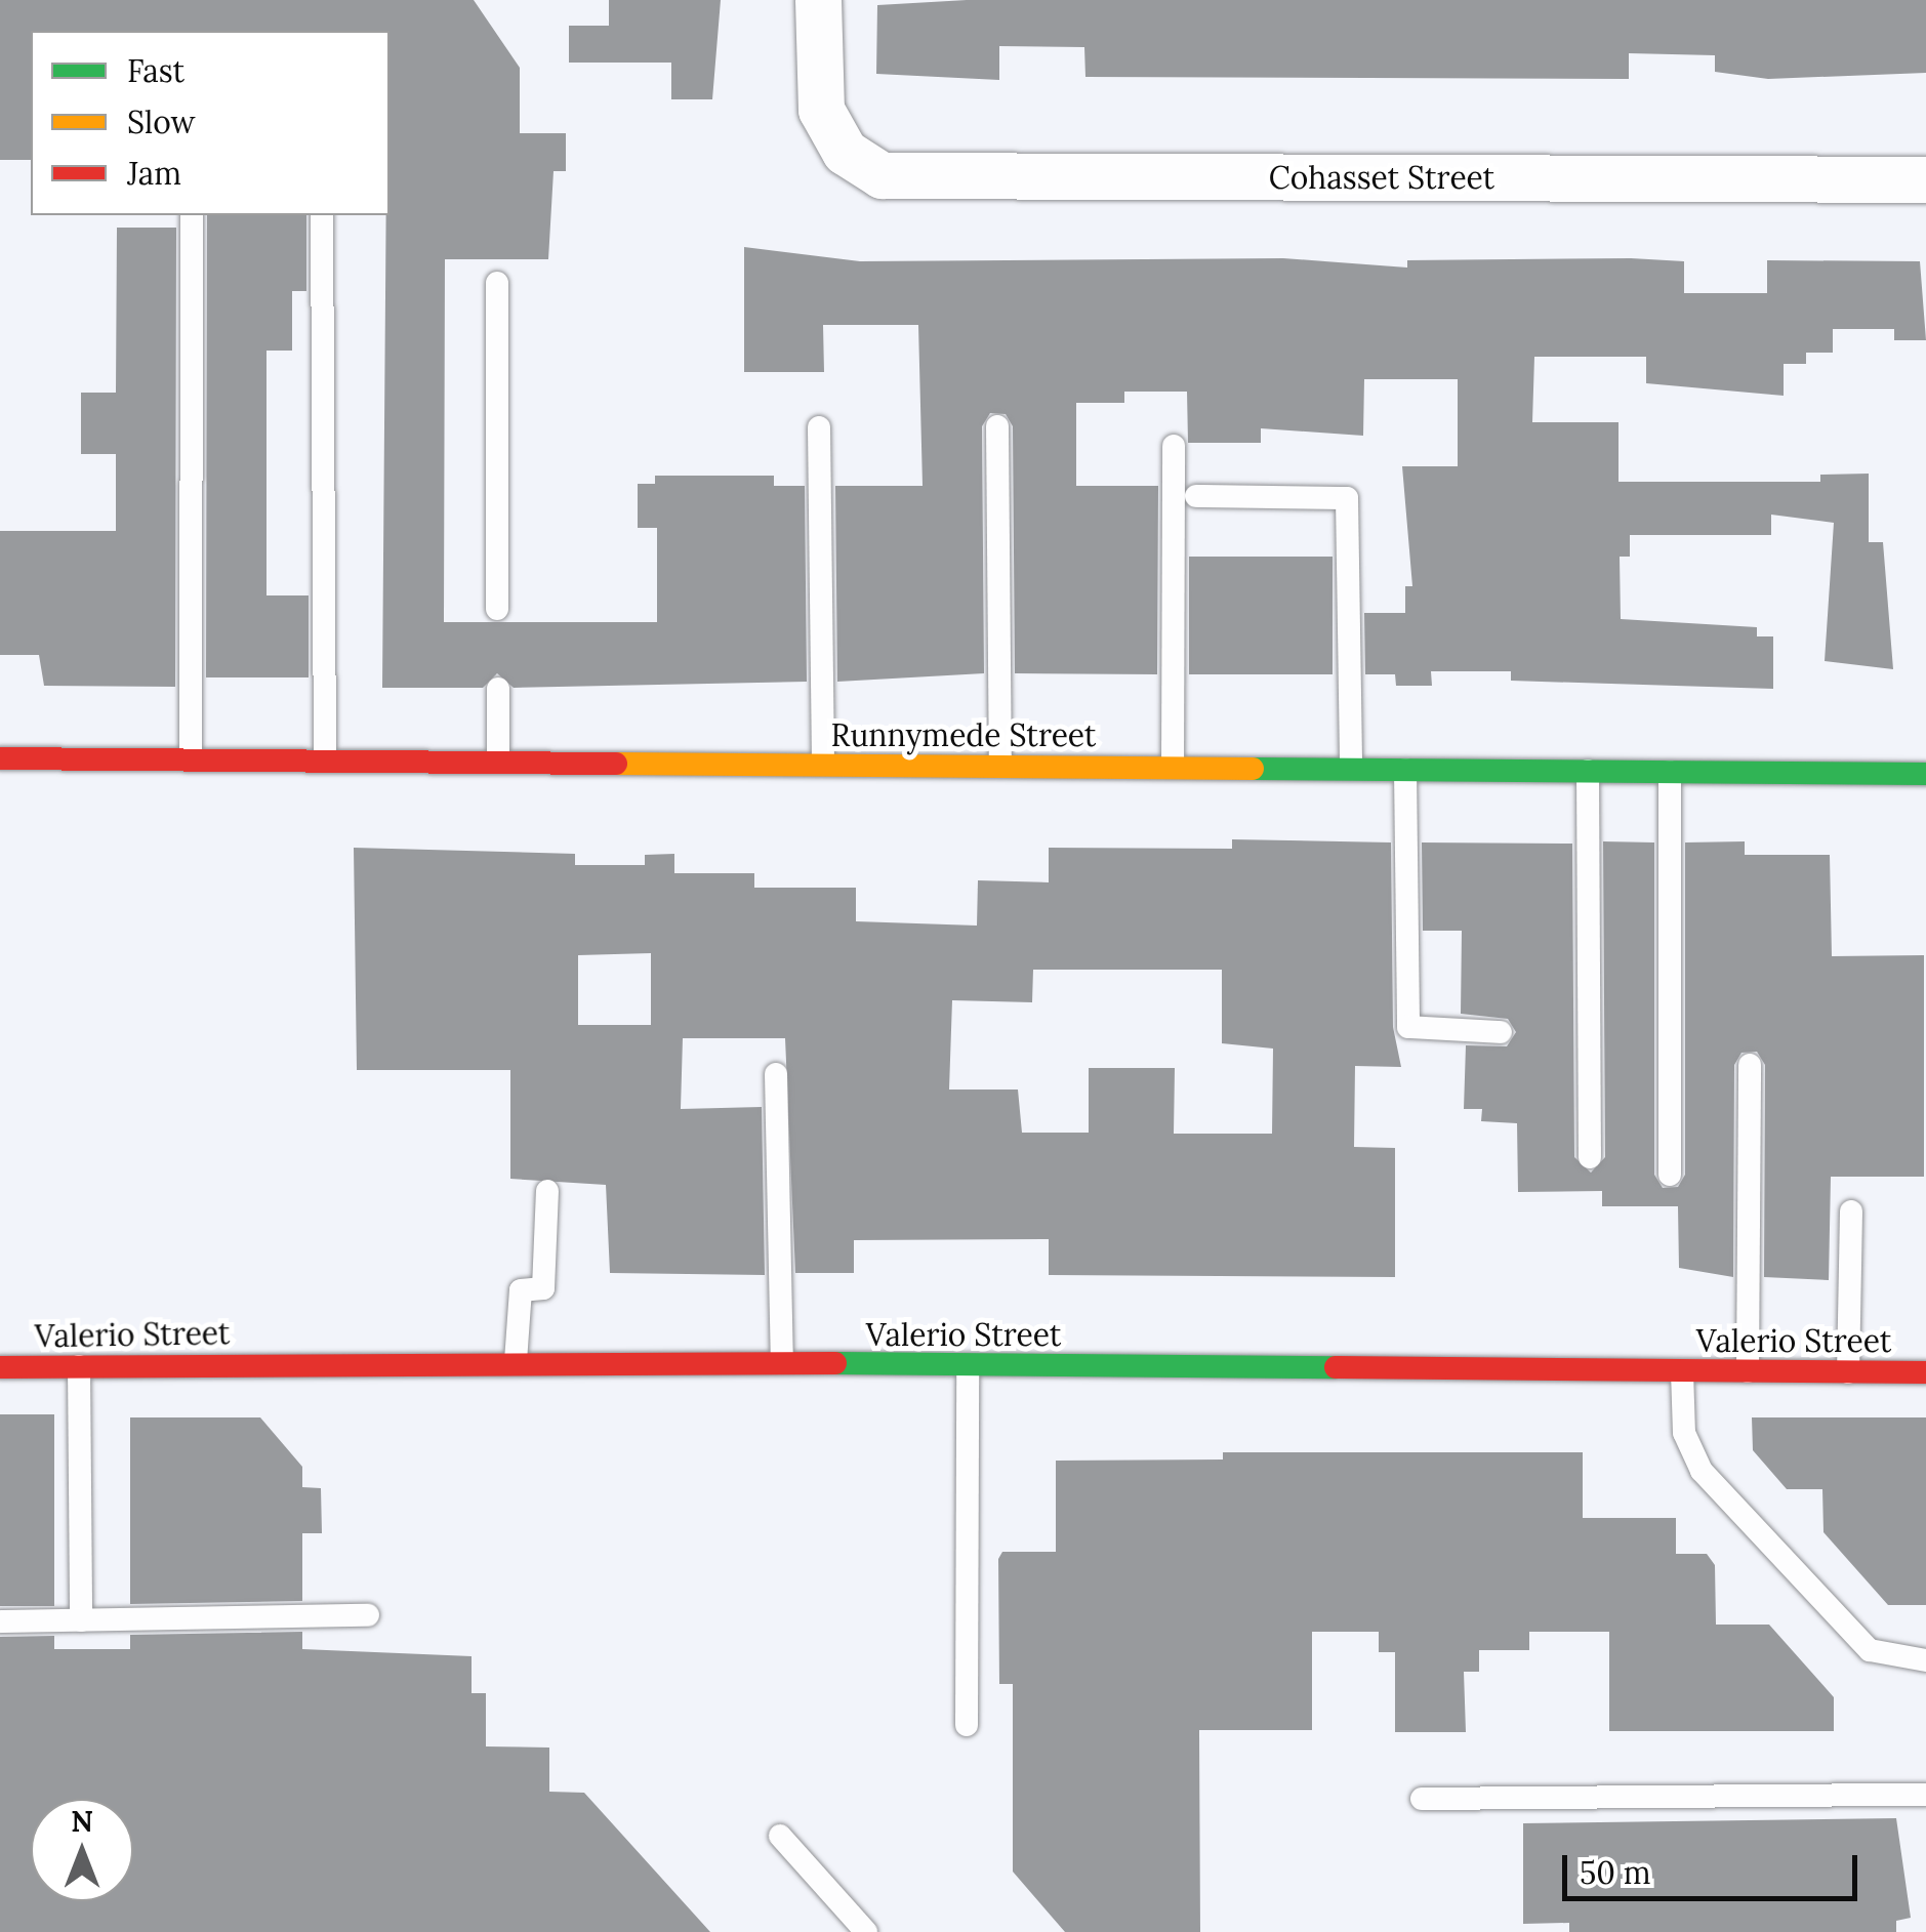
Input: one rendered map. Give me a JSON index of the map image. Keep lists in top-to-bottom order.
{
  "streets": {
    "street": ["Cohasset Street", "Runnymede Street", "Valerio Street"]
  },
  "legend": ["Fast", "Slow", "Jam"],
  "scale_bar": "50 m",
  "north": "top"
}
